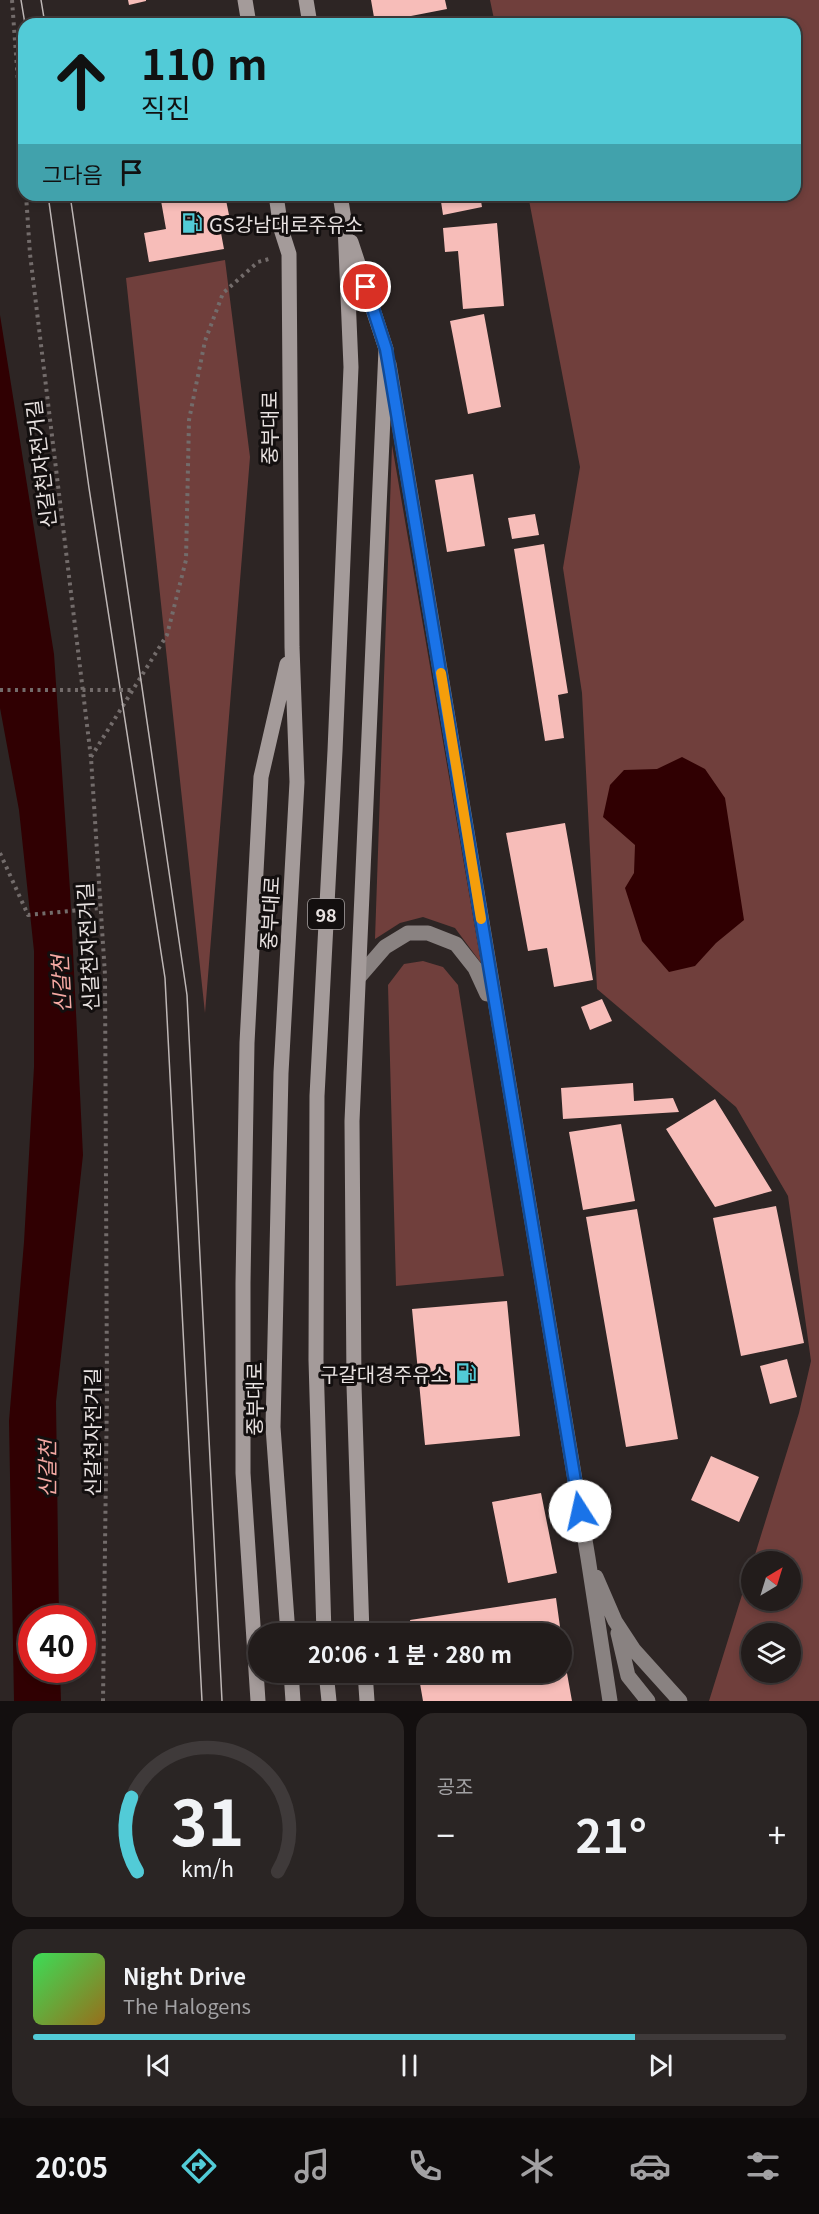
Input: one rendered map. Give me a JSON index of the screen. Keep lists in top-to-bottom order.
{
  "streets": {
    "main road": ["중부대로", "98"],
    "path": ["신갈천자전거길"]
  },
  "water": ["신갈천"],
  "places": {
    "fuel station": ["GS강남대로주유소", "구갈대경주유소"]
  },
  "north": "top right",
  "page": {
    "turn": ["110 m", "직진"],
    "then": "그다음",
    "limit": "40",
    "trip": "20:06 · 1 분 · 280 m",
    "tile": "공조",
    "heat": ["−", "21°", "+"],
    "song": ["Night Drive", "The Halogens"],
    "tabs": "20:05",
    "gauge": ["31", "km/h"]
  }
}
